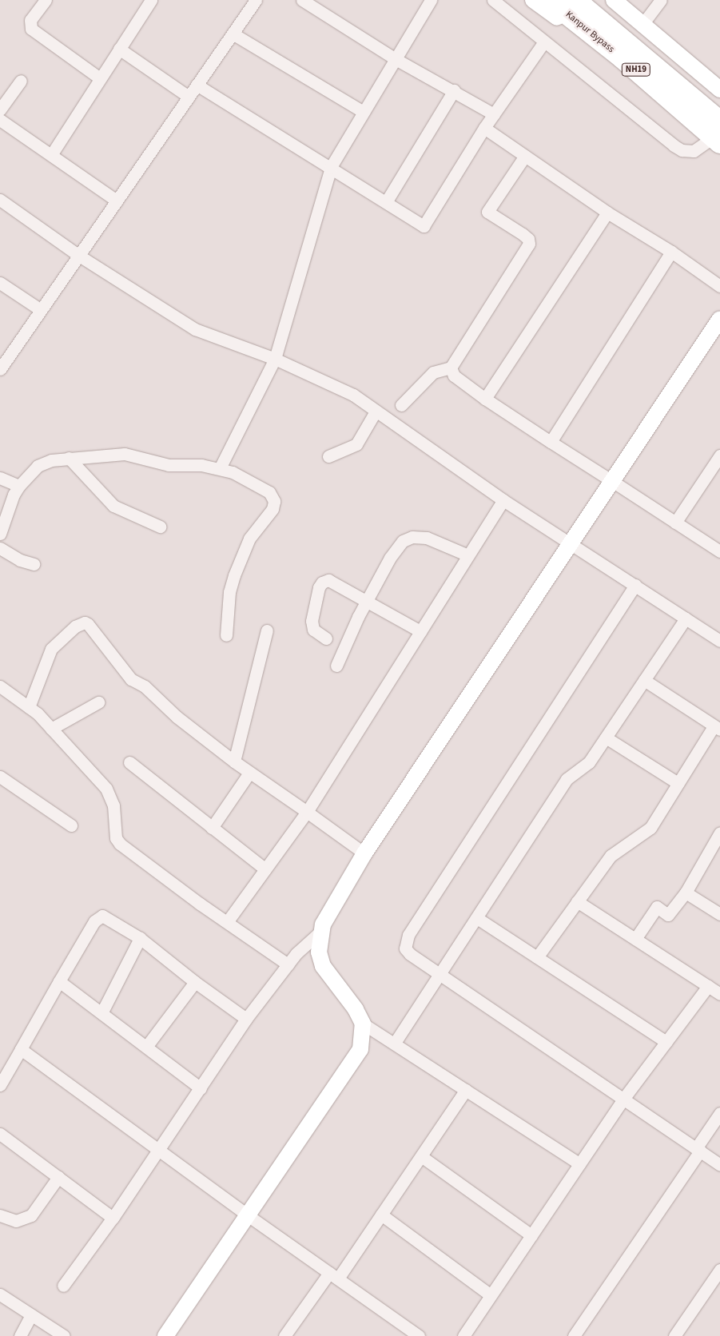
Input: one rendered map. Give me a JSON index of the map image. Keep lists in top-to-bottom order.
{
  "streets": {
    "highway": ["Kanpur Bypass", "NH19"]
  }
}
